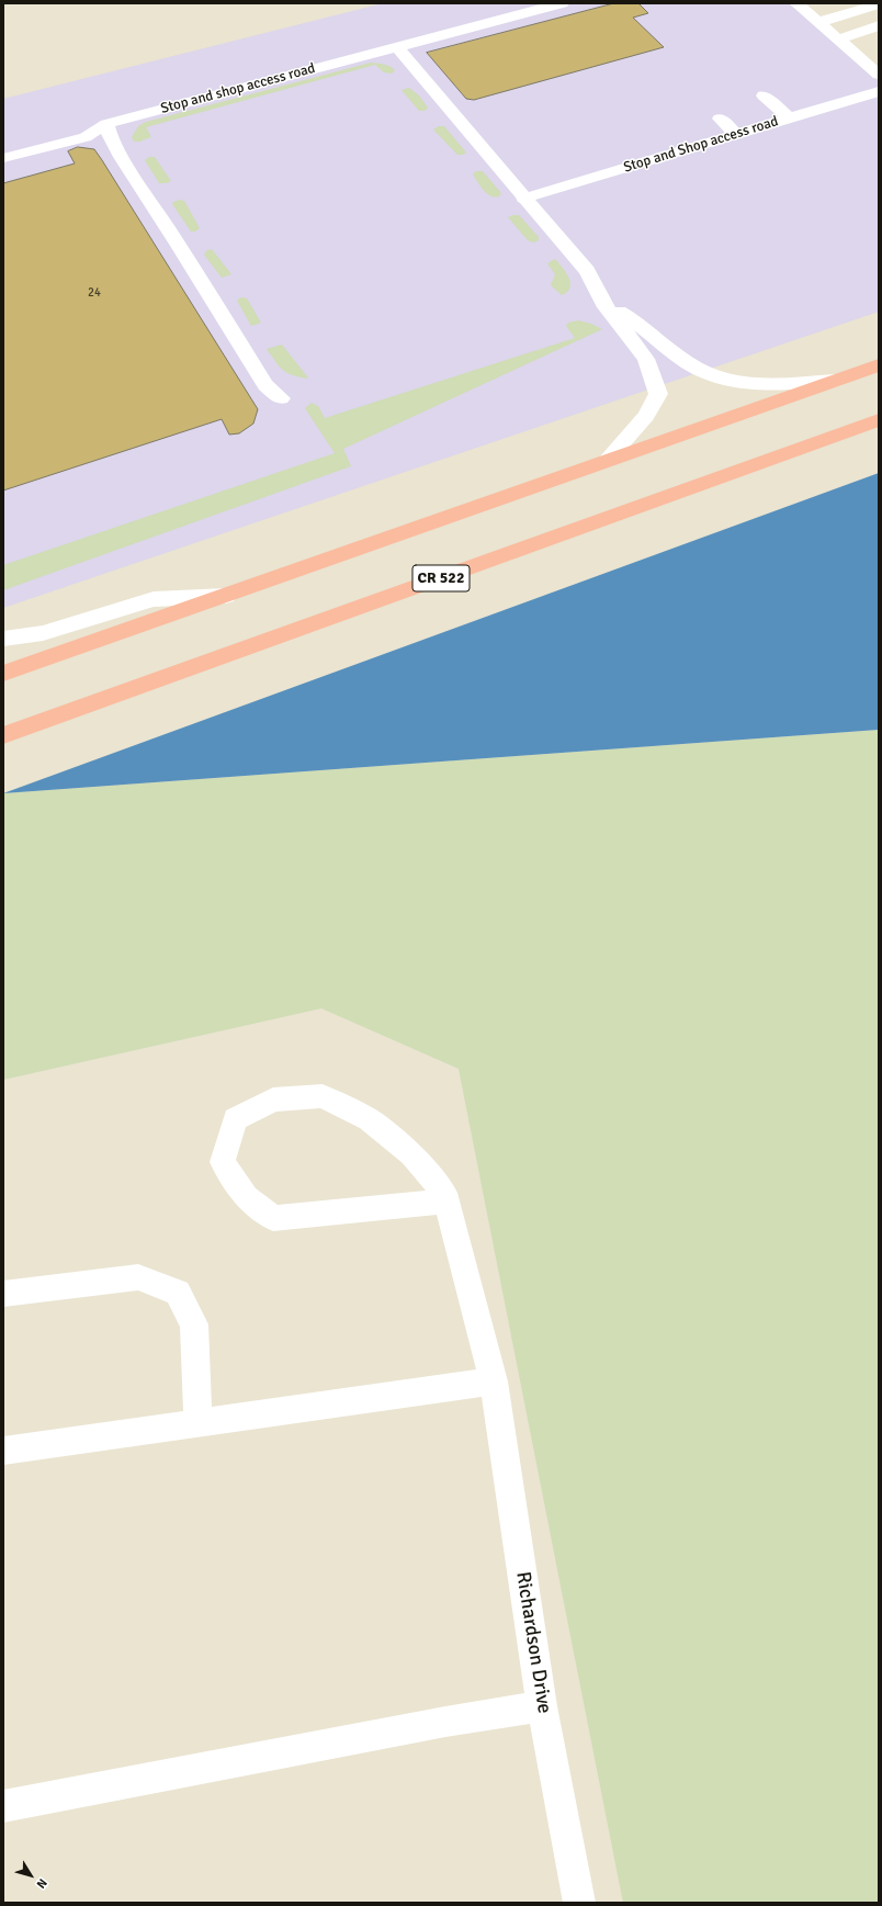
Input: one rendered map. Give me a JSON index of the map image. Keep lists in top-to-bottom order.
{
  "streets": {
    "main road": ["CR 522"],
    "street": ["Stop and shop access road", "Stop and Shop access road", "Richardson Drive"]
  },
  "house_numbers": ["24"],
  "north": "bottom right"
}
